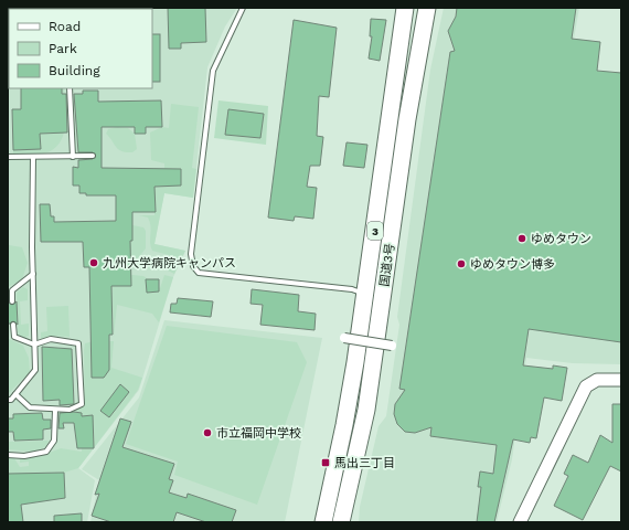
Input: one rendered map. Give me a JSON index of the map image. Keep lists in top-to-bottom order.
{
  "streets": {
    "highway": ["3", "国道3号"]
  },
  "places": {
    "other": [
      "ゆめタウン",
      "九州大学病院キャンパス",
      "ゆめタウン博多",
      "市立福岡中学校"
    ],
    "transit": ["馬出三丁目"]
  },
  "legend": ["Road", "Park", "Building"]
}
